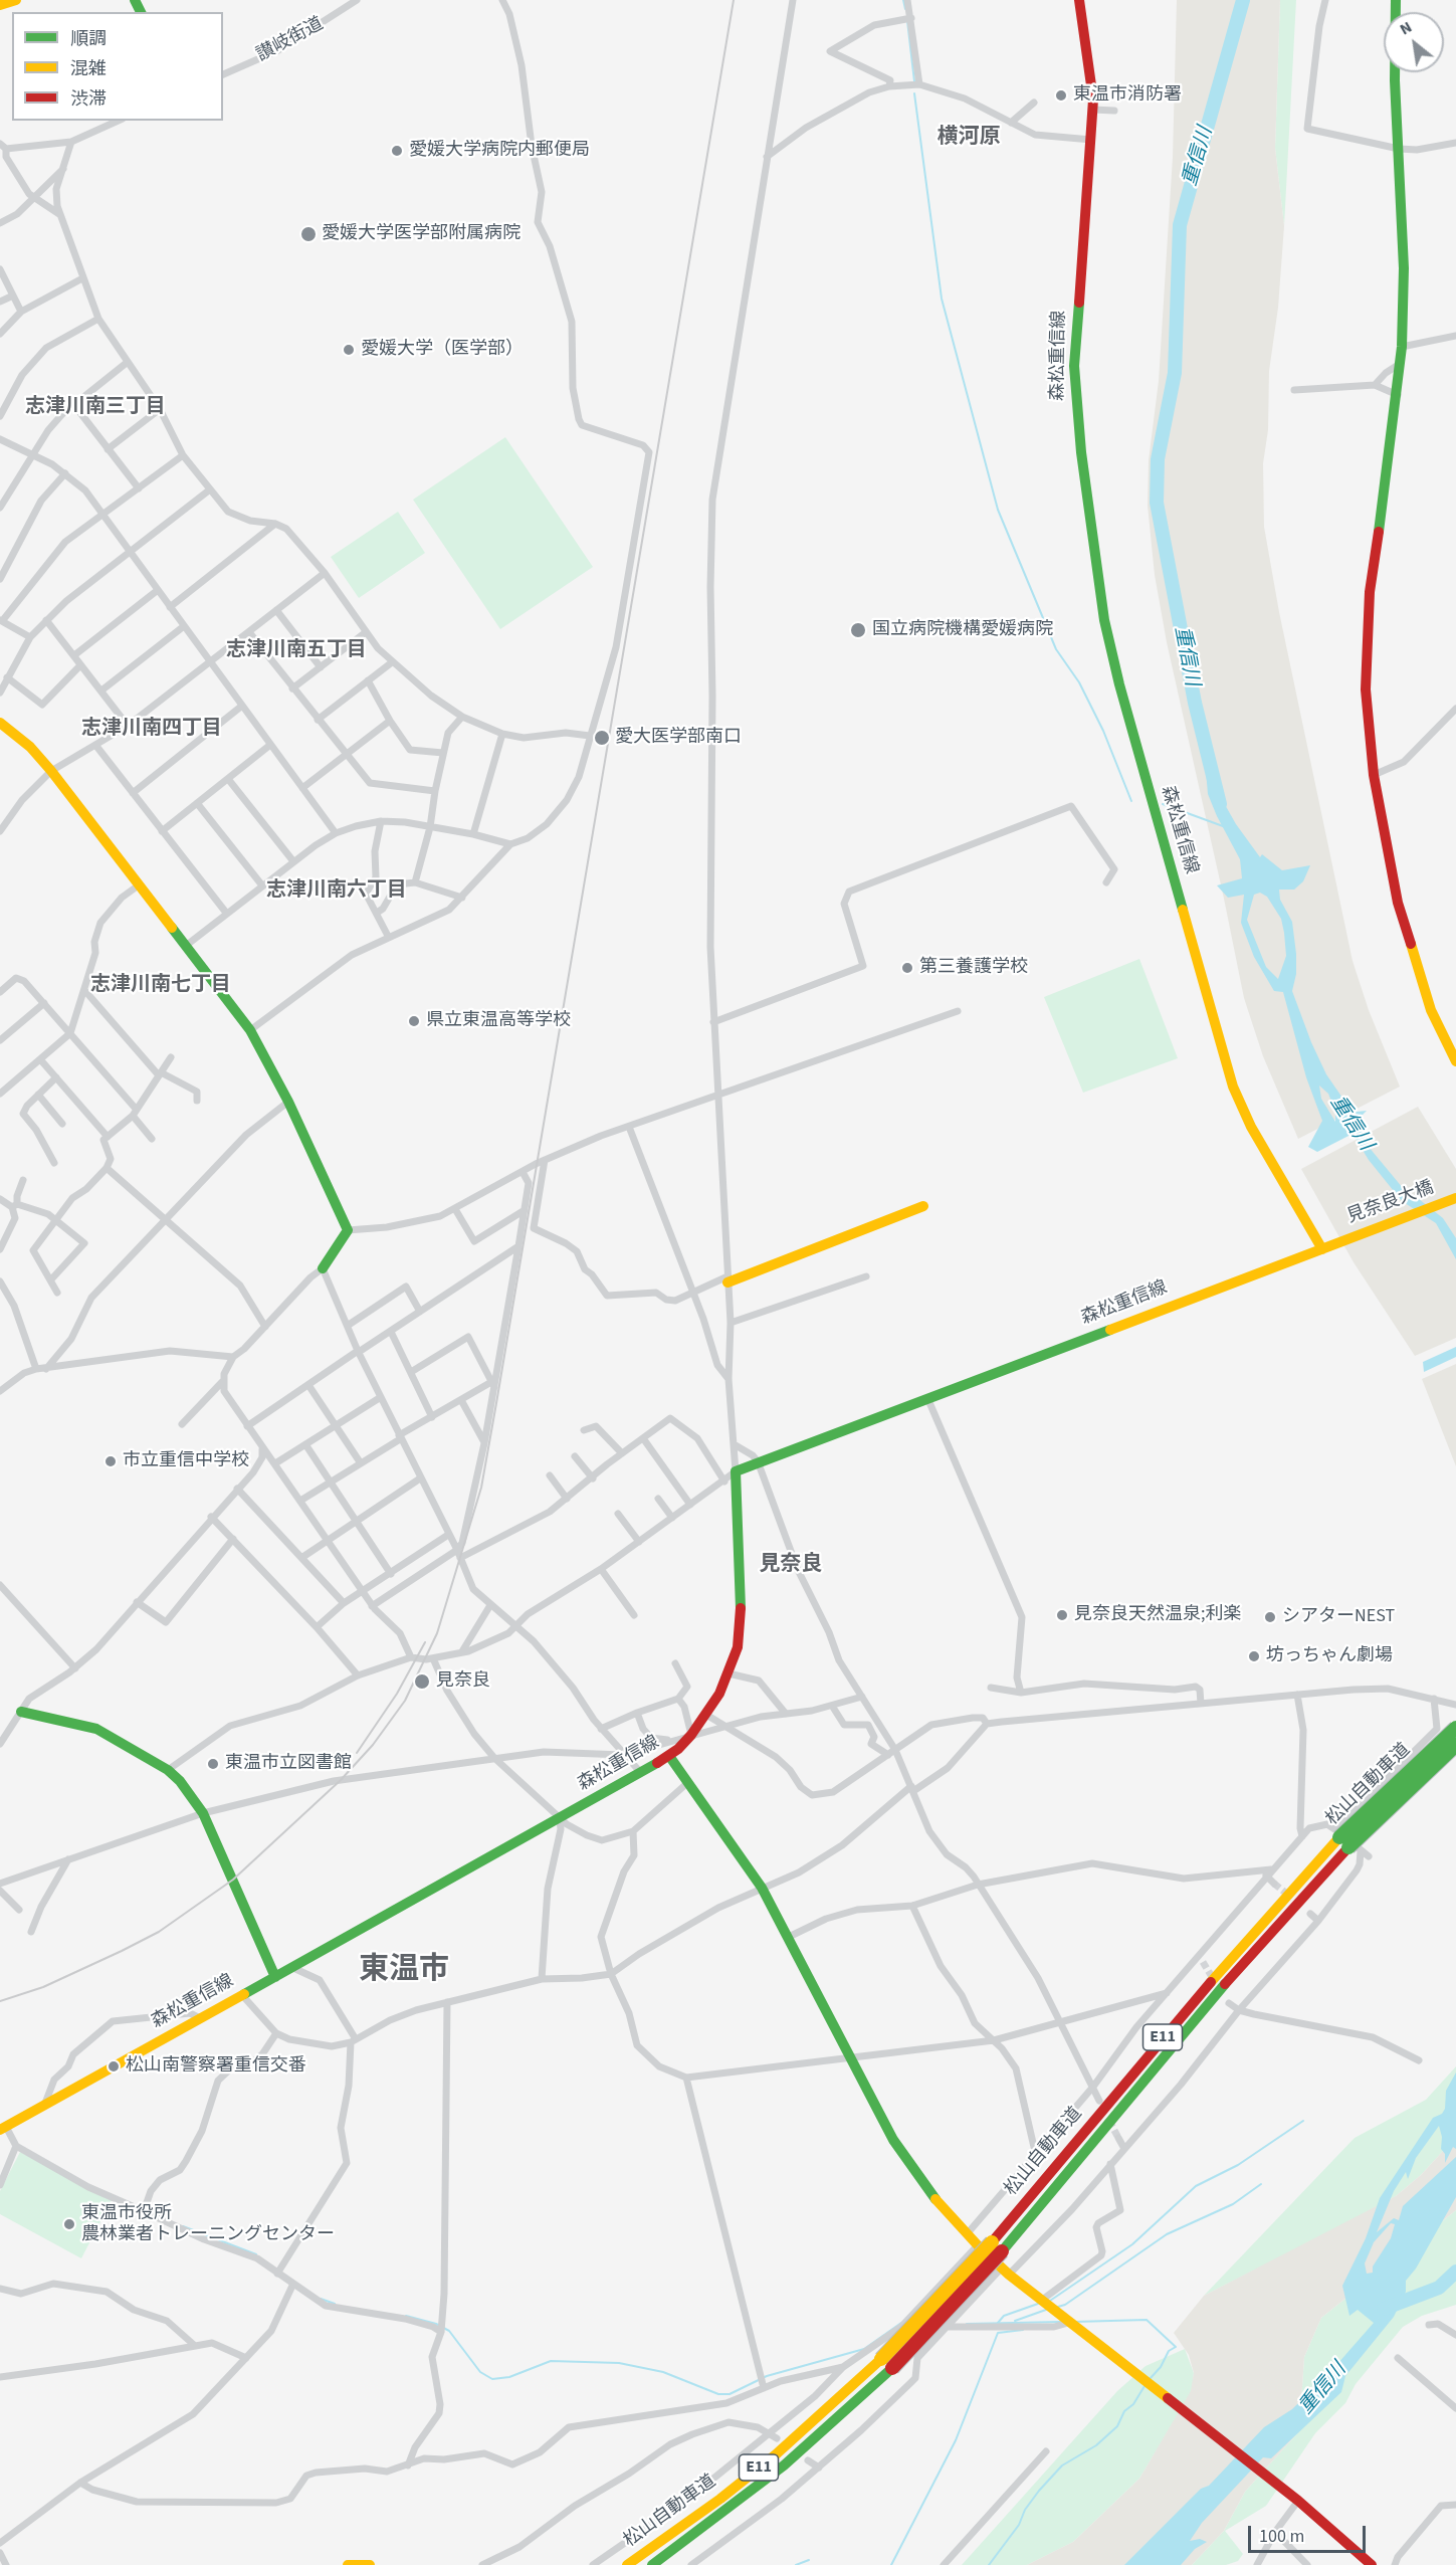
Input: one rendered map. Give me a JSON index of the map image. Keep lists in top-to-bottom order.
{
  "streets": {
    "main road": [
      "森松重信線",
      "見奈良大橋",
      "松山自動車道",
      "E11"
    ],
    "street": ["讃岐街道"]
  },
  "crossings": [
    ["森松重信線", "見奈良大橋"]
  ],
  "districts": [
    "横河原",
    "志津川南三丁目",
    "志津川南五丁目",
    "志津川南四丁目",
    "志津川南六丁目",
    "志津川南七丁目",
    "見奈良",
    "東温市"
  ],
  "water": ["重信川"],
  "places": [
    "東温市消防署",
    "愛媛大学病院内郵便局",
    "愛媛大学医学部附属病院",
    "愛媛大学（医学部）",
    "国立病院機構愛媛病院",
    "愛大医学部南口",
    "第三養護学校",
    "県立東温高等学校",
    "市立重信中学校",
    "見奈良天然温泉;利楽",
    "シアターNEST",
    "坊っちゃん劇場",
    "見奈良",
    "東温市立図書館",
    "松山南警察署重信交番",
    "東温市役所 農林業者トレーニングセンター"
  ],
  "legend": ["順調", "混雑", "渋滞"],
  "scale_bar": "100 m",
  "north": "top left"
}
